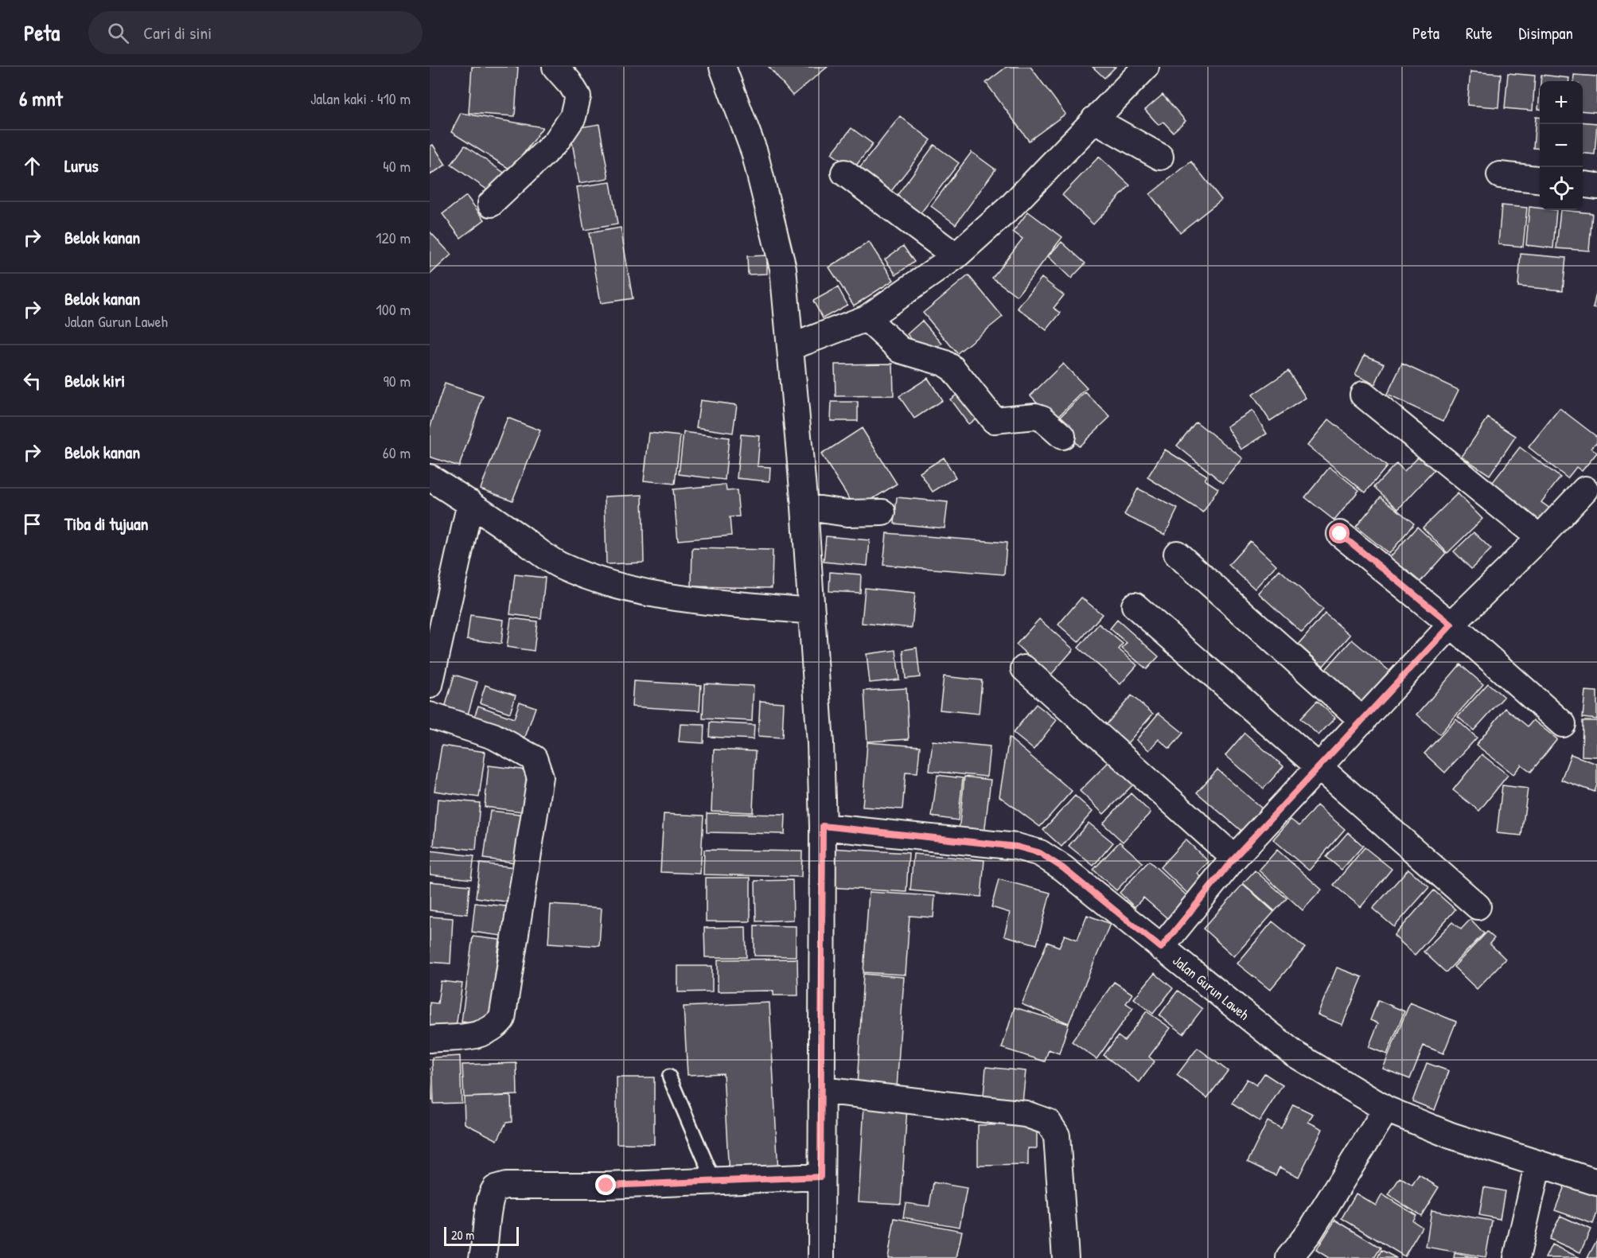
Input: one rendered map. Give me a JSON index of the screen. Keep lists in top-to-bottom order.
{
  "streets": {
    "street": ["Jalan Gurun Laweh"]
  },
  "scale_bar": "20 m",
  "page": {
    "header": "Peta",
    "search": "Cari di sini",
    "nav": ["Peta", "Rute", "Disimpan"],
    "heading": ["6 mnt", "Jalan kaki · 410 m"],
    "map_buttons": ["+", "−"],
    "list": [
      ["Lurus", "40 m"],
      ["Belok kanan", "120 m"],
      ["Belok kanan", "Jalan Gurun Laweh", "100 m"],
      ["Belok kiri", "90 m"],
      ["Belok kanan", "60 m"],
      "Tiba di tujuan"
    ],
    "scale": "20 m"
  }
}
